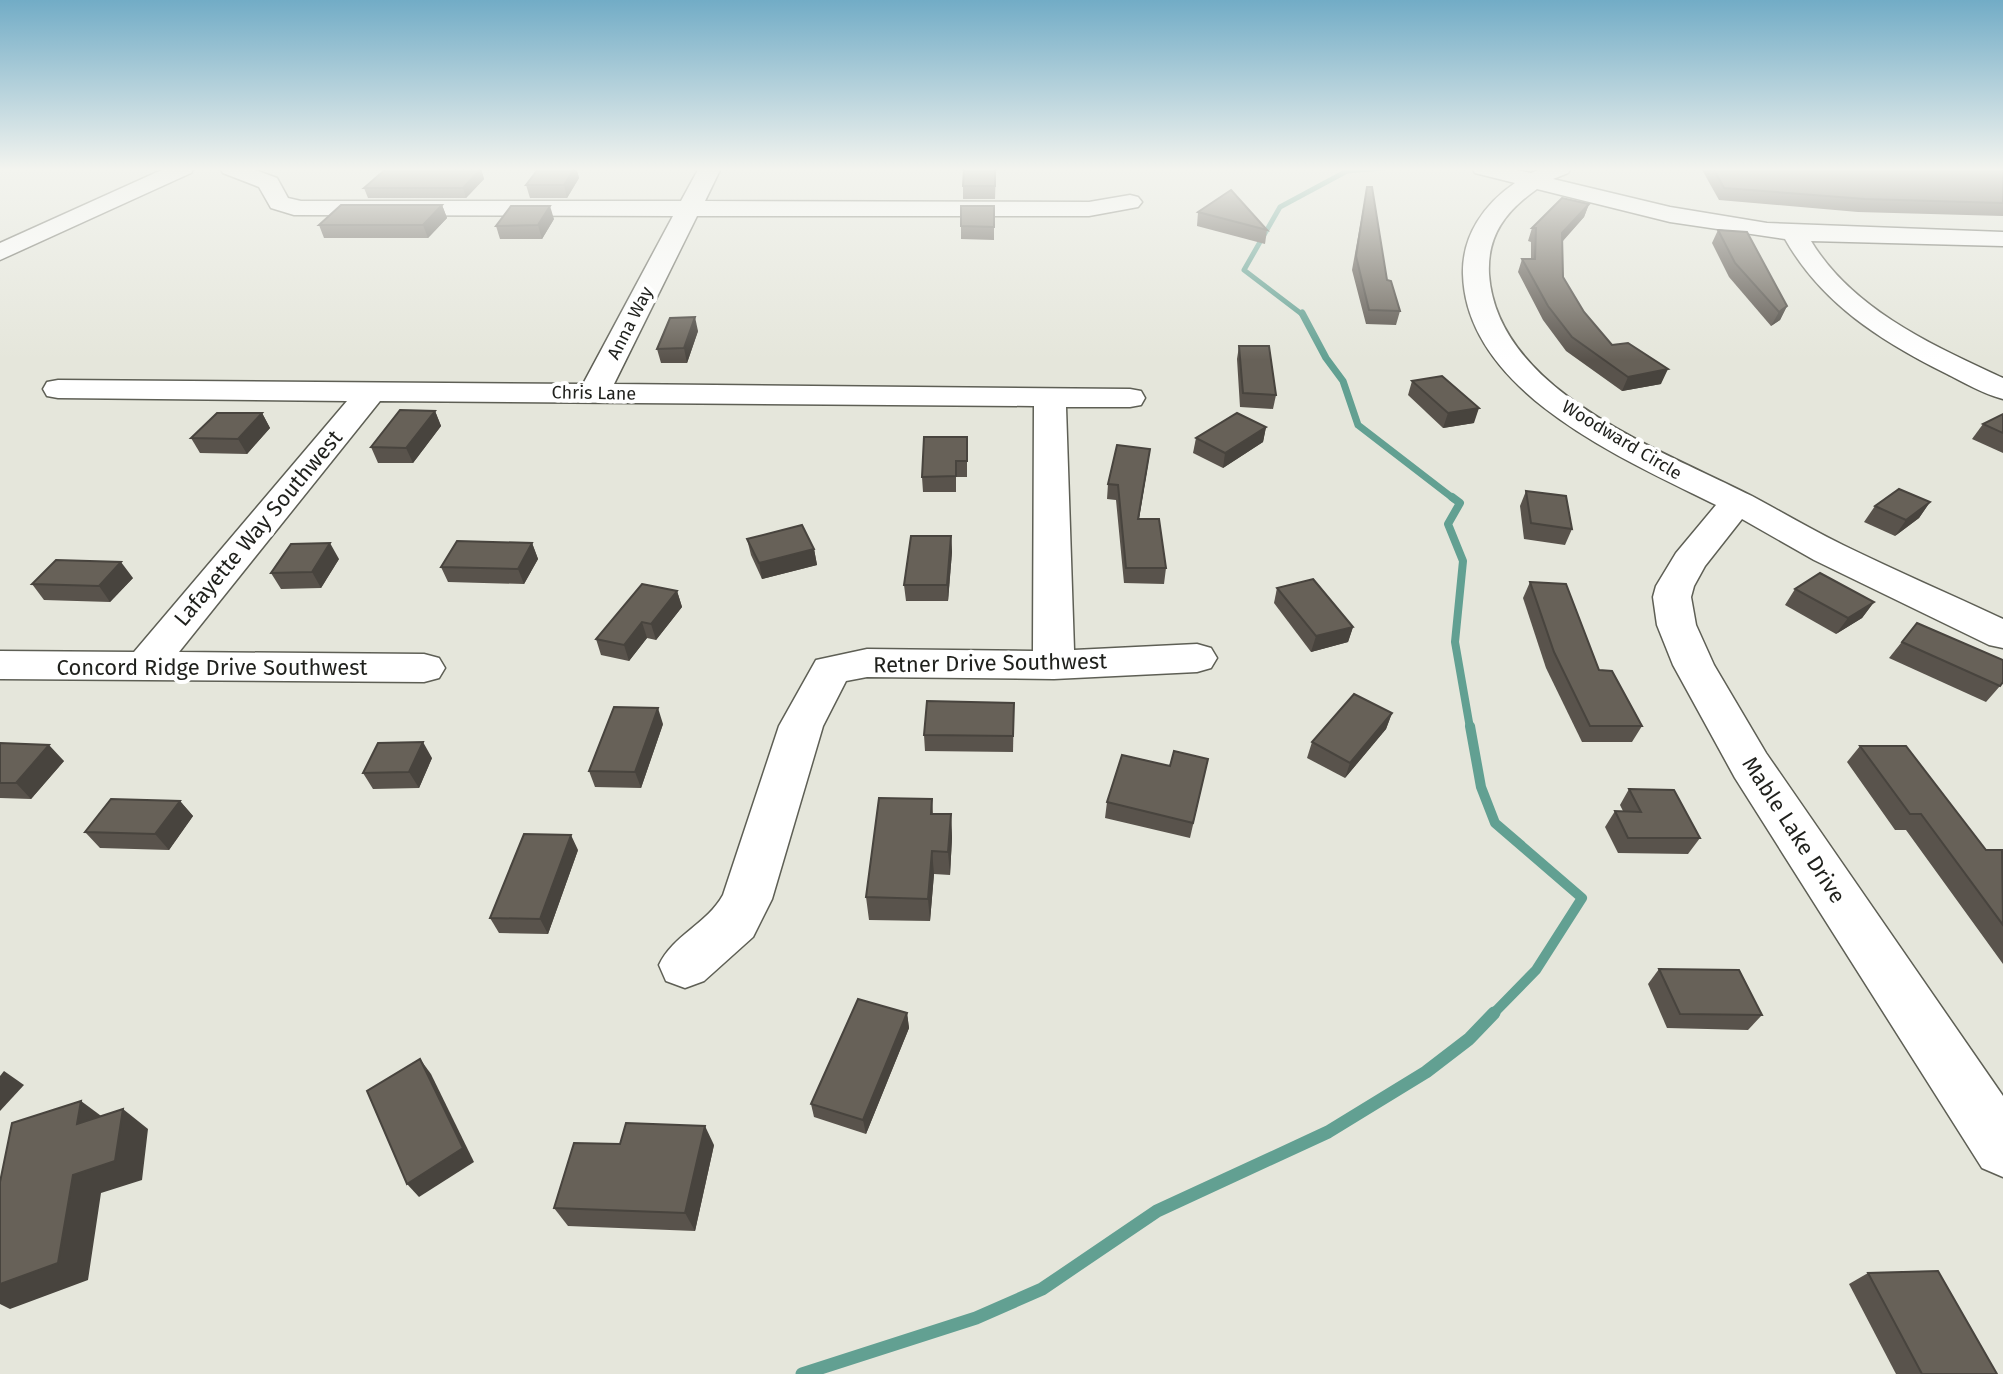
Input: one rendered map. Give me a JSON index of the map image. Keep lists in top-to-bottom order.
{
  "streets": {
    "street": [
      "Anna Way",
      "Chris Lane",
      "Woodward Circle",
      "Lafayette Way Southwest",
      "Retner Drive Southwest",
      "Concord Ridge Drive Southwest",
      "Mable Lake Drive"
    ]
  },
  "crossings": [
    ["Anna Way", "Chris Lane"],
    ["Chris Lane", "Lafayette Way Southwest"],
    ["Woodward Circle", "Mable Lake Drive"],
    ["Lafayette Way Southwest", "Concord Ridge Drive Southwest"]
  ]
}
